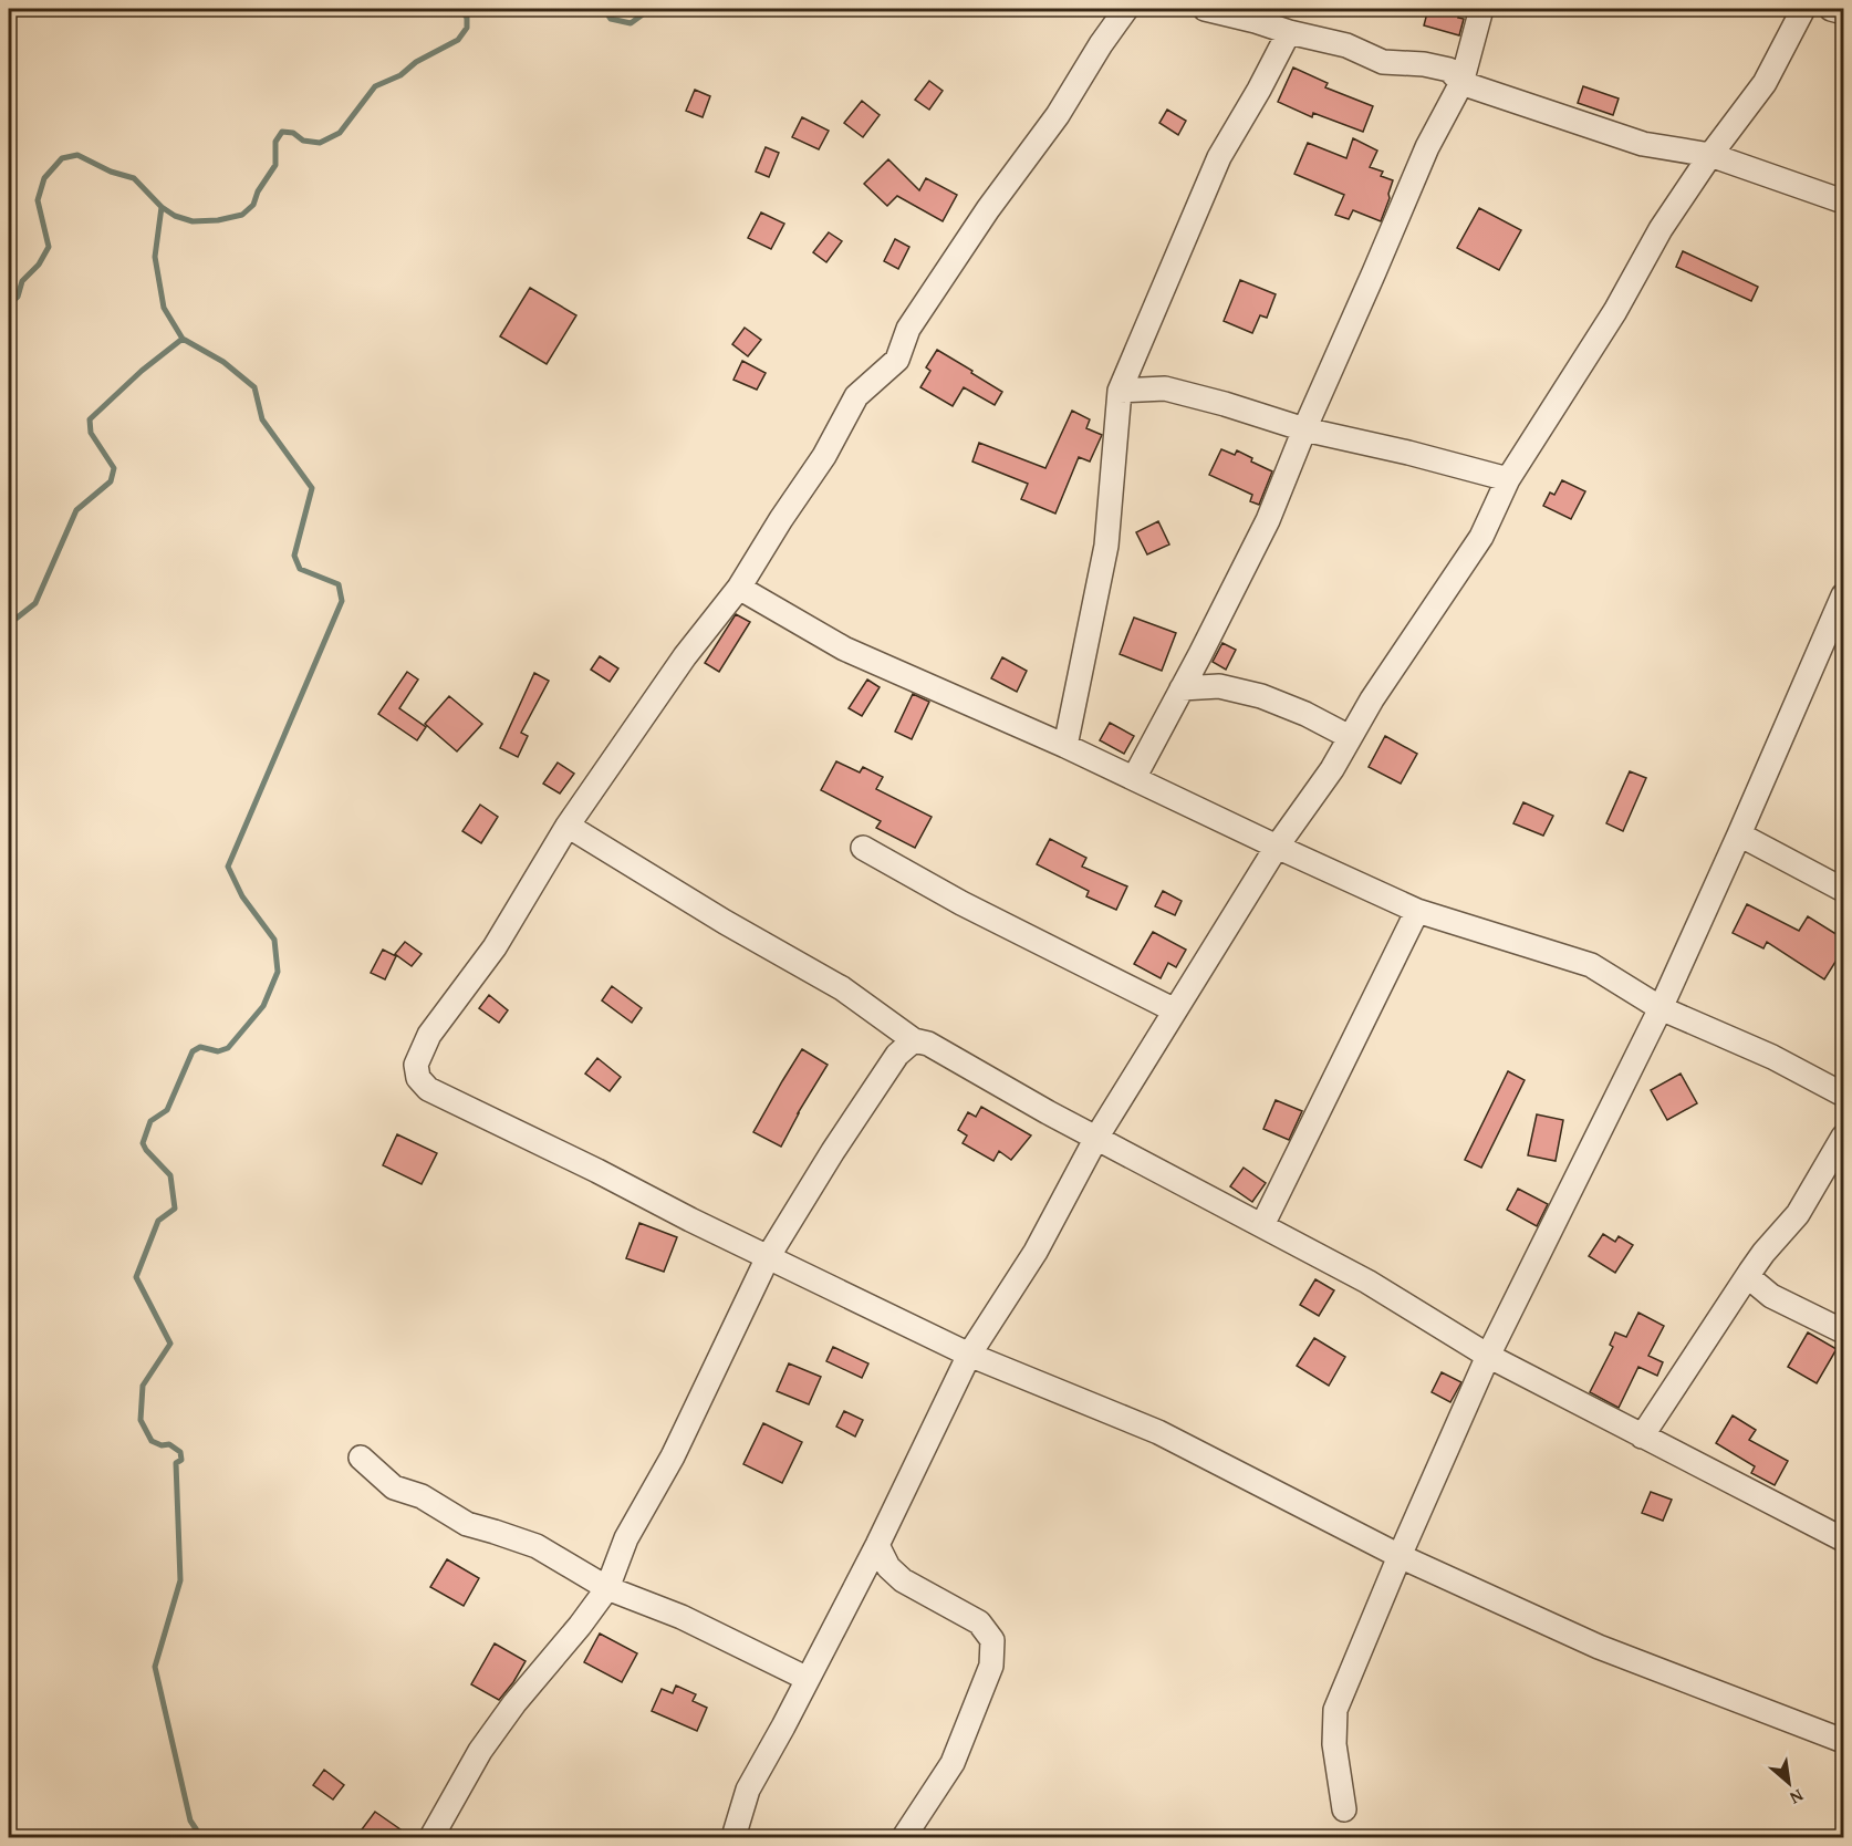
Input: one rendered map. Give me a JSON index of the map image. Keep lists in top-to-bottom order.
{
  "north": "bottom right"
}
